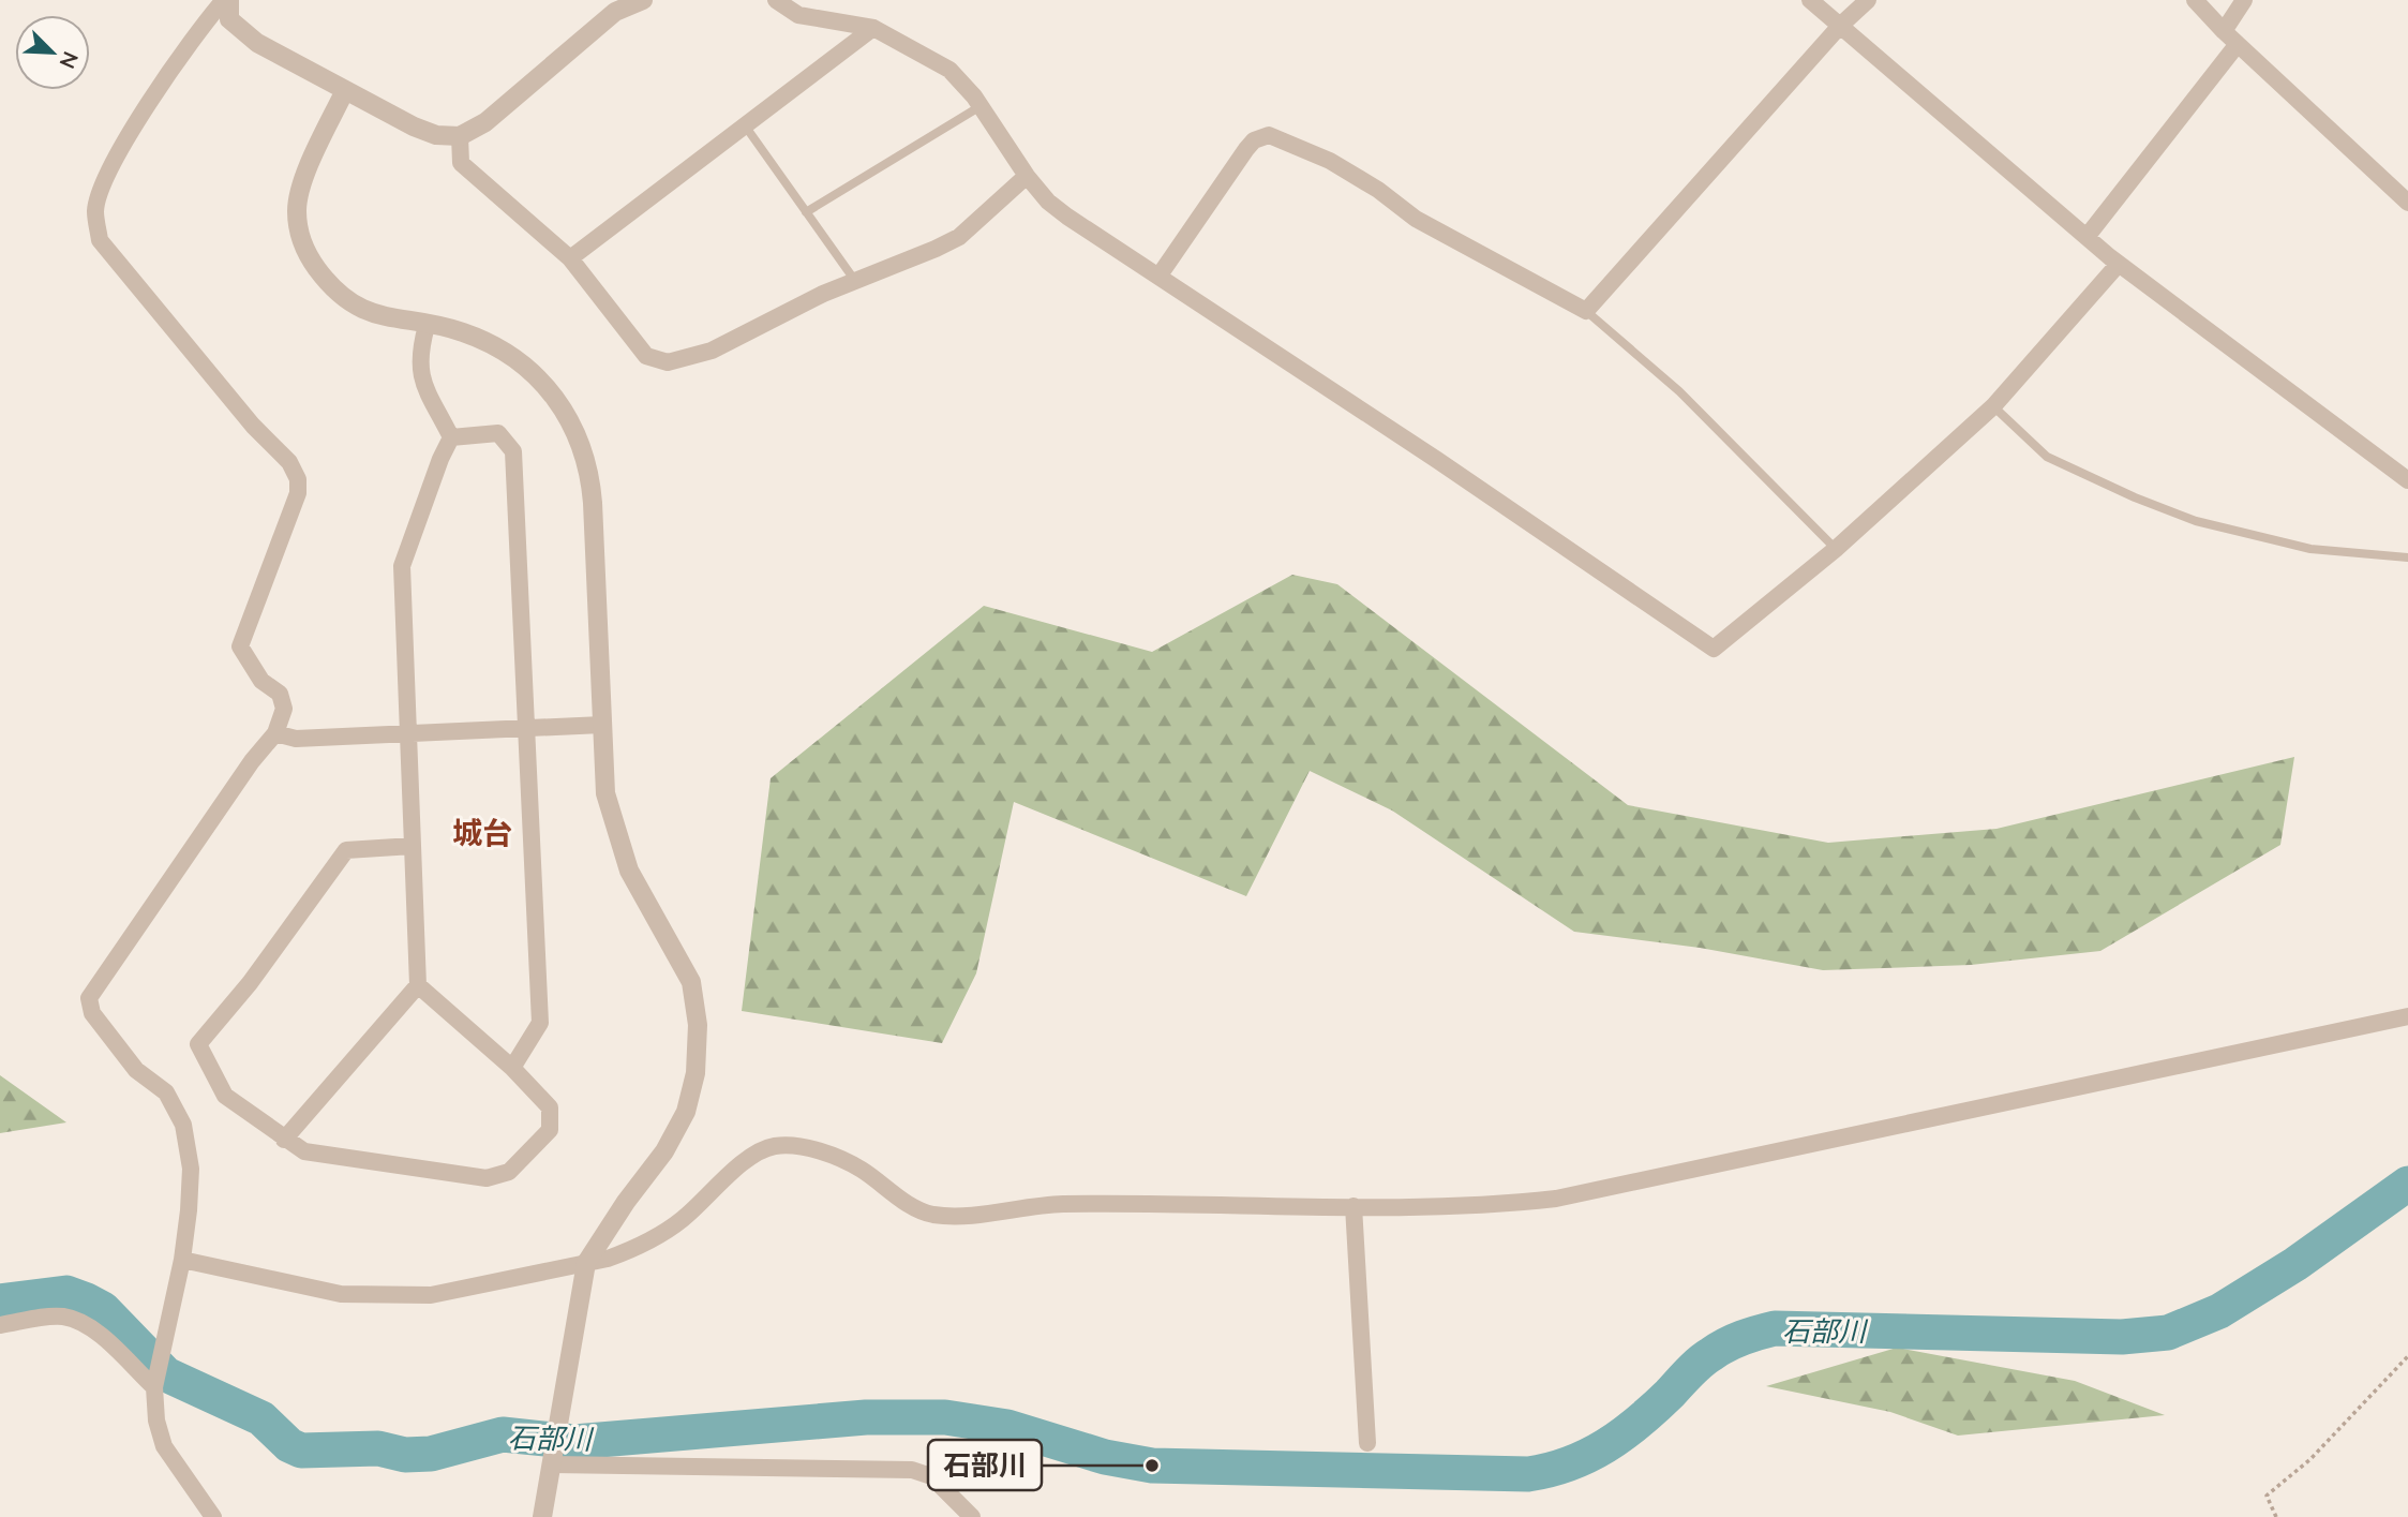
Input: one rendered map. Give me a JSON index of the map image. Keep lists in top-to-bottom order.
{
  "districts": ["城台"],
  "water": ["石部川"],
  "places": ["石部川"],
  "north": "bottom right"
}
